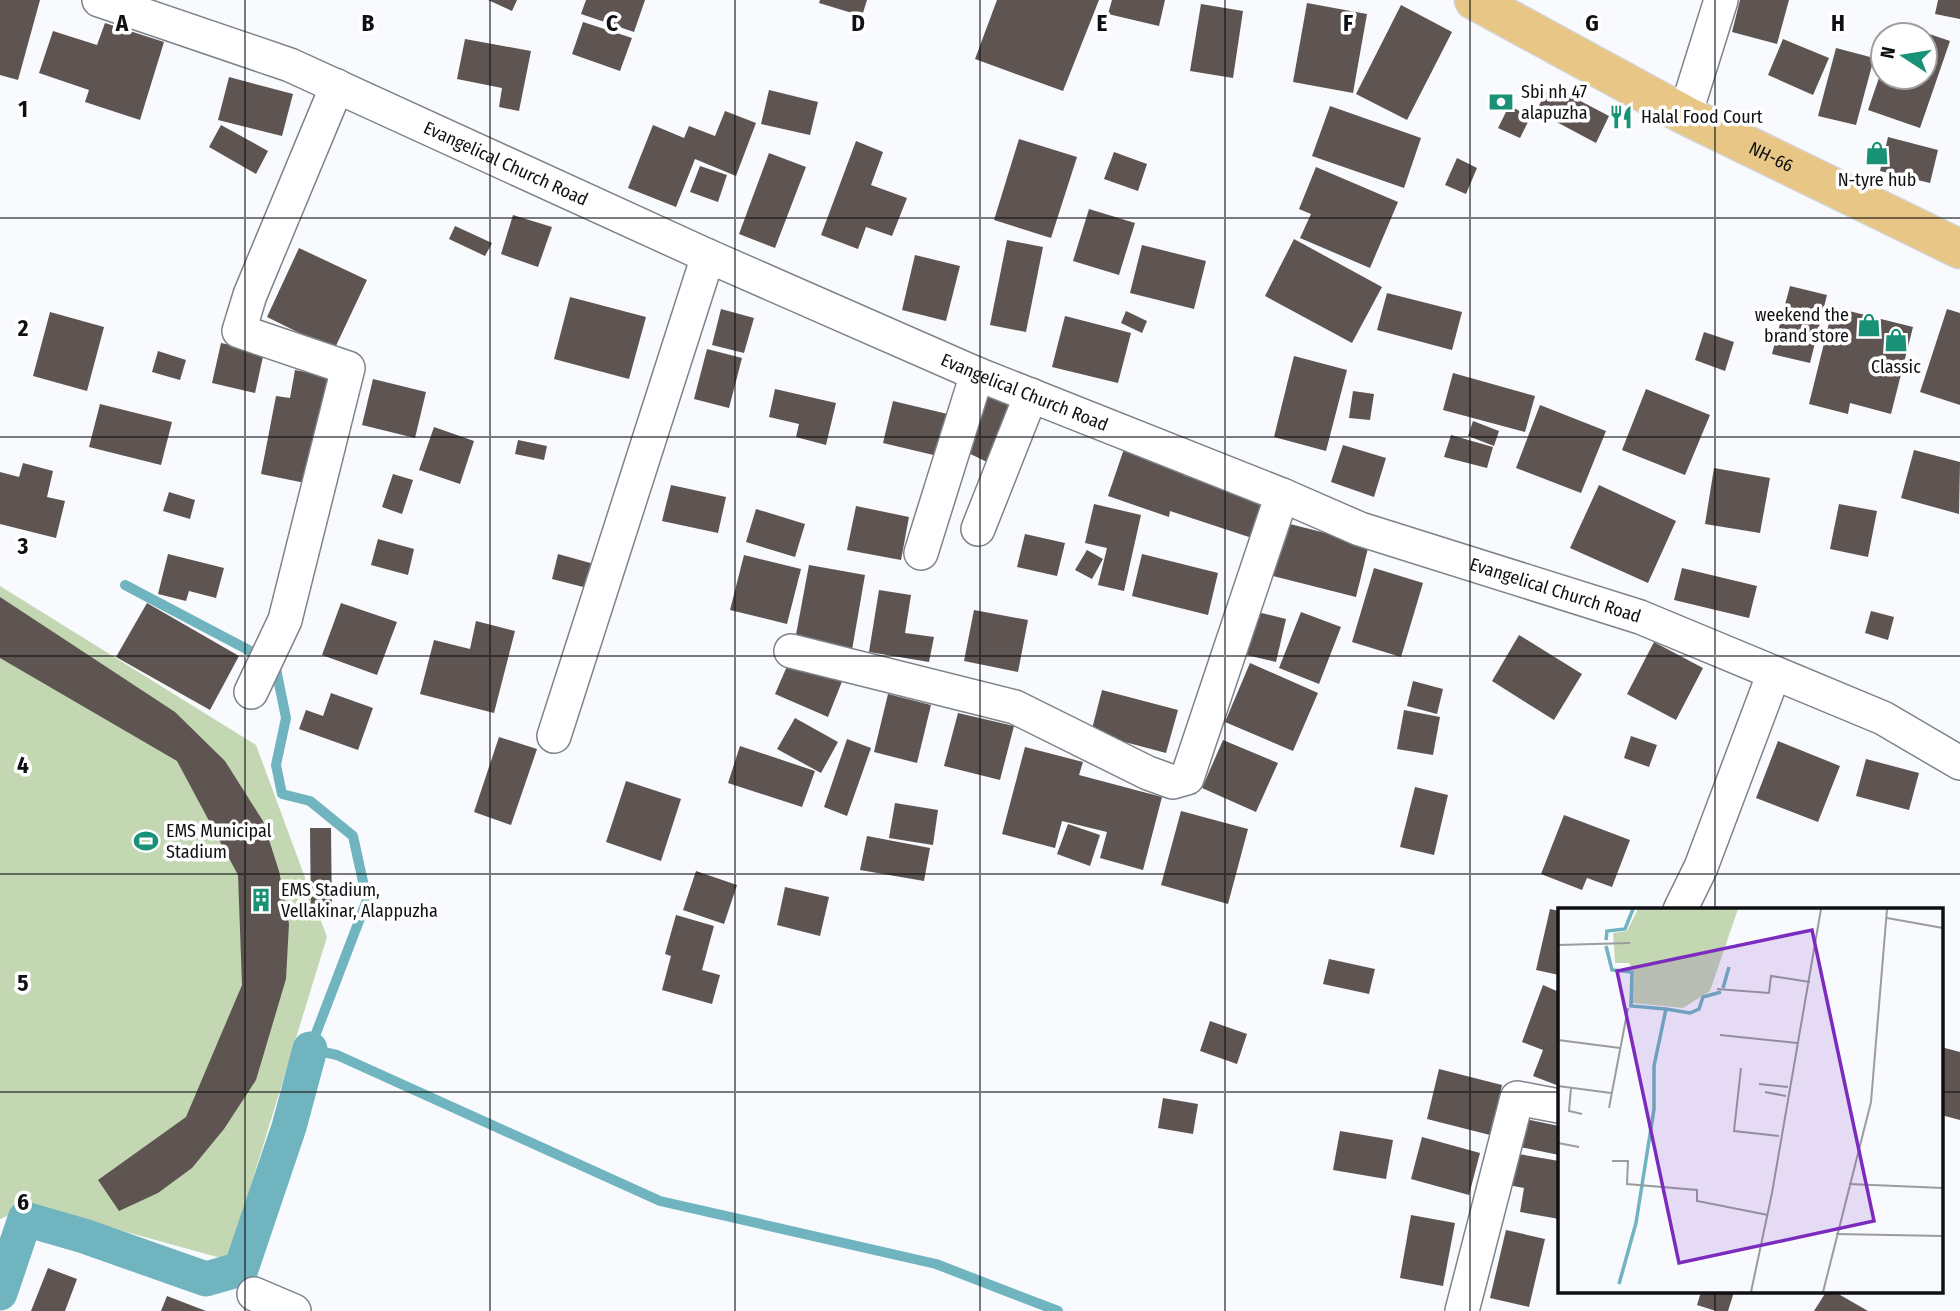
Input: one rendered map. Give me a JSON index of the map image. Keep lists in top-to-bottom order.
{
  "streets": {
    "main road": ["NH-66"],
    "street": ["Evangelical Church Road"]
  },
  "places": {
    "bank": ["Sbi nh 47 alapuzha"],
    "restaurant": ["Halal Food Court"],
    "shop": ["N-tyre hub", "weekend the brand store", "Classic"],
    "sports": ["EMS Municipal Stadium"],
    "building": ["EMS Stadium, Vellakinar, Alappuzha"]
  },
  "north": "left",
  "grid": {
    "columns": [
      "A",
      "B",
      "C",
      "D",
      "E",
      "F",
      "G",
      "H"
    ],
    "rows": [
      "1",
      "2",
      "3",
      "4",
      "5",
      "6"
    ]
  }
}
